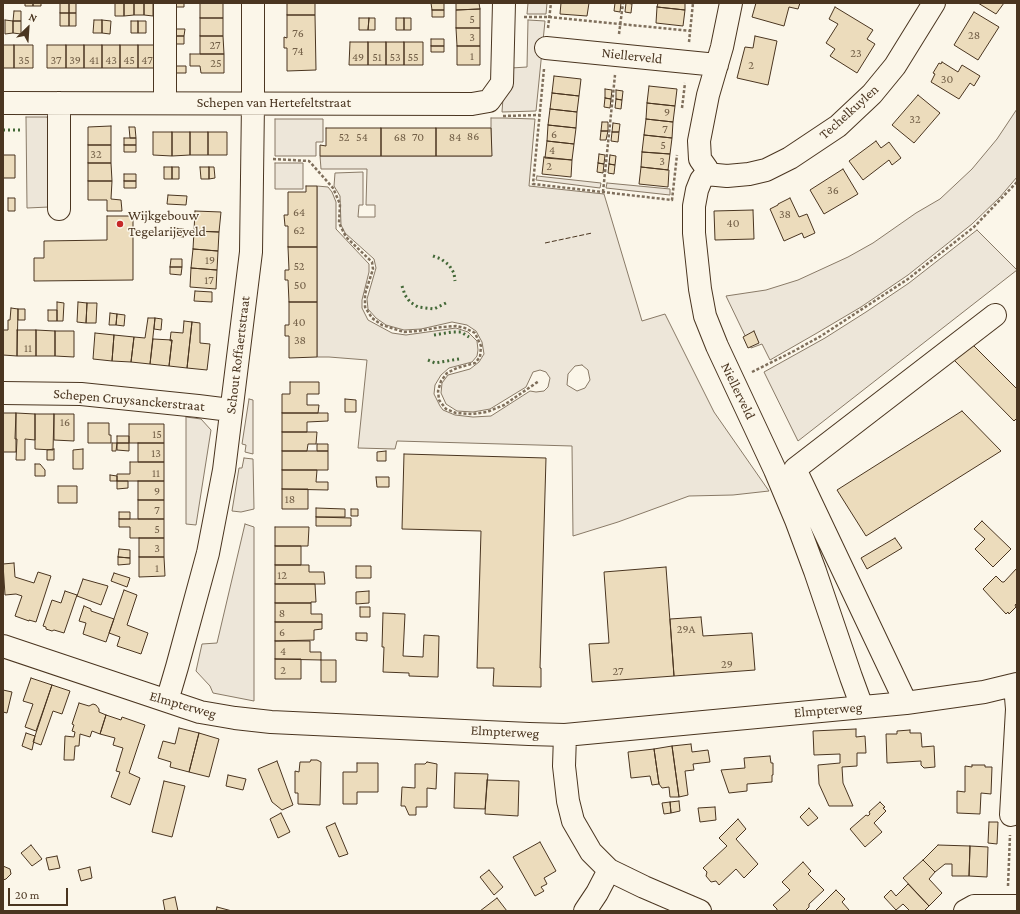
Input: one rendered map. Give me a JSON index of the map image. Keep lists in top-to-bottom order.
{
  "streets": {
    "street": [
      "Niellerveld",
      "Schepen van Hertefeltstraat",
      "Techelkuylen",
      "Schout Roffaertstraat",
      "Schepen Cruysanckerstraat",
      "Elmpterweg"
    ]
  },
  "crossings": [
    ["Niellerveld", "Techelkuylen"],
    ["Niellerveld", "Elmpterweg"],
    ["Schepen van Hertefeltstraat", "Schout Roffaertstraat"],
    ["Schout Roffaertstraat", "Schepen Cruysanckerstraat"],
    ["Schout Roffaertstraat", "Elmpterweg"]
  ],
  "places": ["Wijkgebouw Tegelarijeveld"],
  "house_numbers": [
    "5",
    "76",
    "28",
    "3",
    "27",
    "74",
    "23",
    "1",
    "49",
    "51",
    "53",
    "55",
    "35",
    "37",
    "39",
    "41",
    "43",
    "45",
    "47",
    "25",
    "2",
    "30",
    "9",
    "32",
    "7",
    "6",
    "86",
    "52",
    "54",
    "68",
    "70",
    "84",
    "5",
    "4",
    "32",
    "3",
    "2",
    "36",
    "64",
    "38",
    "40",
    "62",
    "19",
    "52",
    "17",
    "50",
    "40",
    "38",
    "11",
    "16",
    "15",
    "13",
    "11",
    "9",
    "18",
    "7",
    "5",
    "3",
    "1",
    "12",
    "8",
    "29A",
    "6",
    "4",
    "29",
    "2",
    "27"
  ],
  "scale_bar": "20 m",
  "north": "top right"
}
